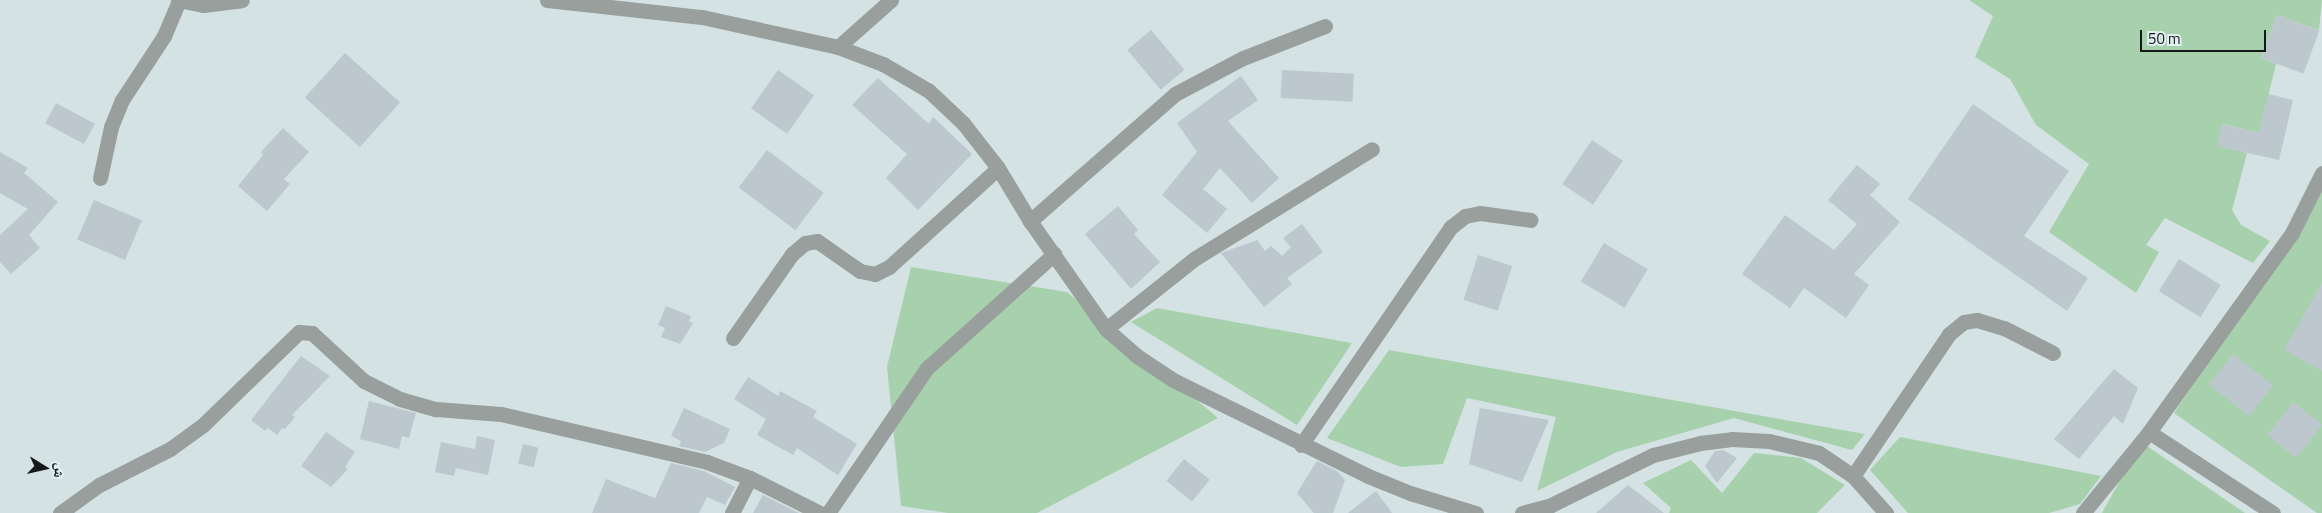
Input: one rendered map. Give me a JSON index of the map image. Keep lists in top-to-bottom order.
{
  "scale_bar": "50 m",
  "north": "right"
}
